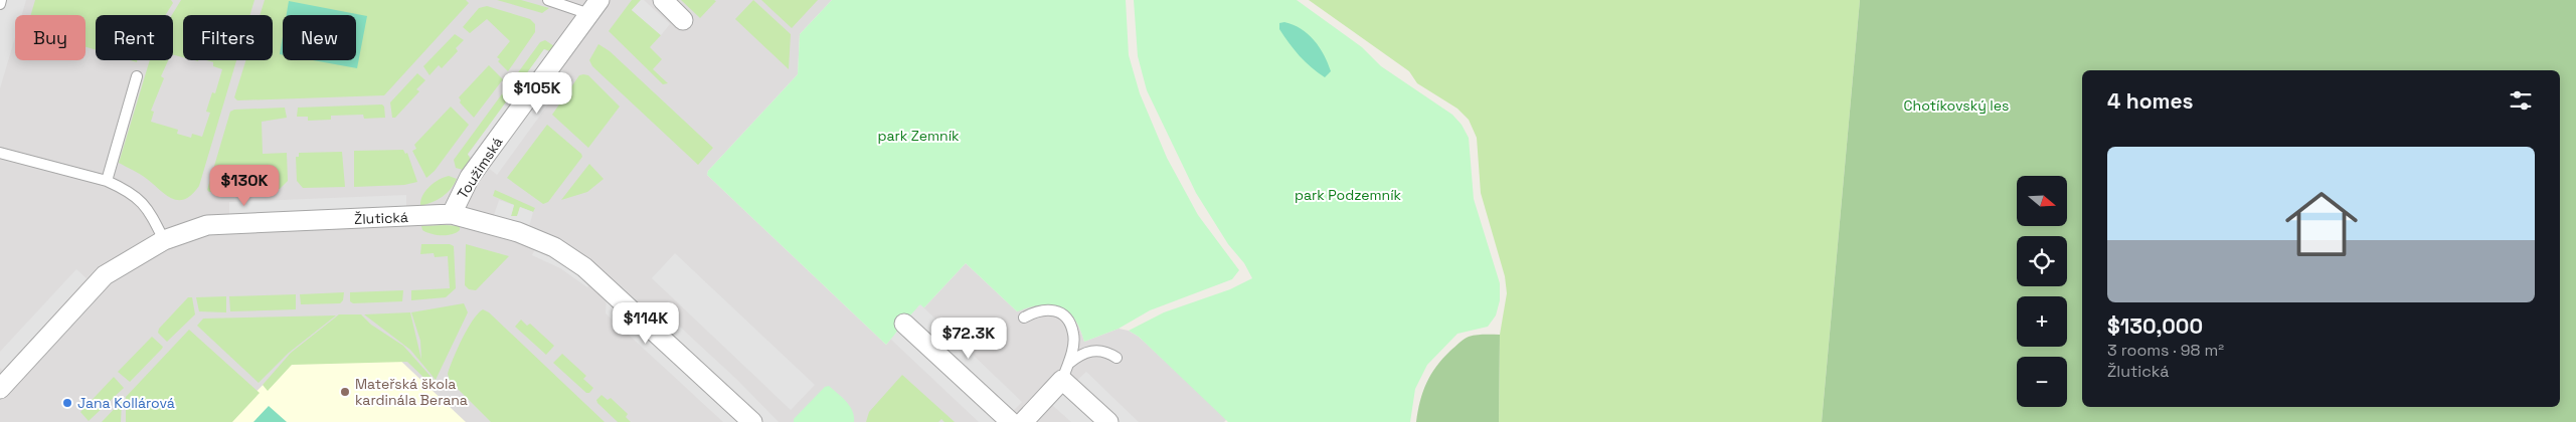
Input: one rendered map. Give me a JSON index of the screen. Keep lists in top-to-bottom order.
{
  "streets": {
    "street": ["Toužimská", "Žlutická"]
  },
  "crossings": [
    ["Toužimská", "Žlutická"]
  ],
  "parks": ["Chotíkovský les", "park Zemník", "park Podzemník"],
  "places": ["Mateřská škola kardinála Berana", "Jana Kollárová"],
  "north": "right",
  "page": {
    "chip": [
      "Buy",
      "Rent",
      "Filters",
      "New"
    ],
    "heading": "4 homes",
    "price": [
      "$105K",
      "$130K",
      "$114K",
      "$72.3K"
    ],
    "list": [
      {
        "name": "$130,000",
        "note": "3 rooms · 98 m² · Žlutická"
      }
    ],
    "map_buttons": ["+", "−"]
  }
}
